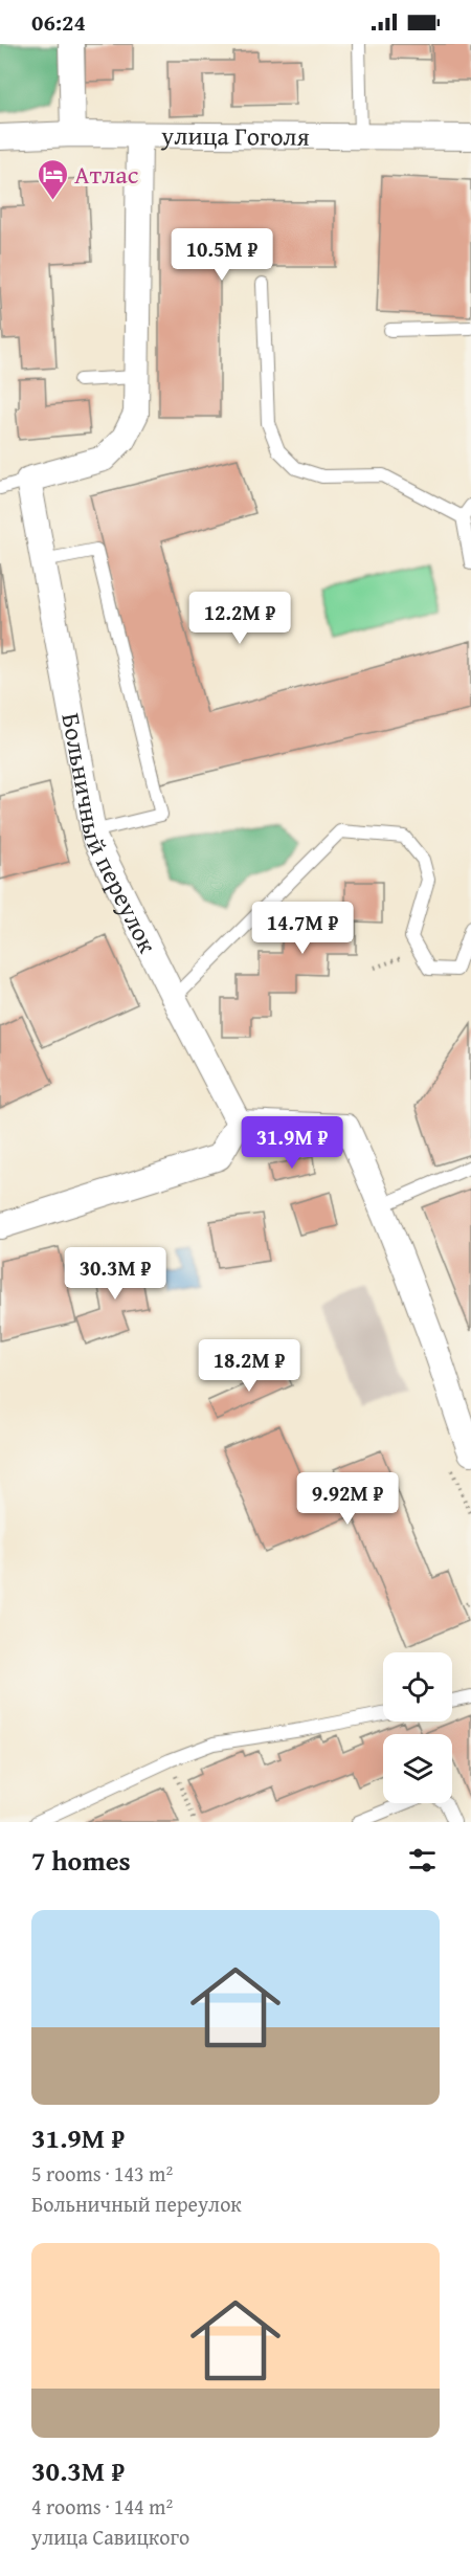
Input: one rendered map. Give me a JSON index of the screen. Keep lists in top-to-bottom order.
{
  "streets": {
    "street": ["улица Гоголя", "Больничный переулок"]
  },
  "places": {
    "hotel": ["Атлас"]
  },
  "page": {
    "status": "06:24",
    "price": [
      "10.5M ₽",
      "12.2M ₽",
      "14.7M ₽",
      "31.9M ₽",
      "30.3M ₽",
      "18.2M ₽",
      "9.92M ₽"
    ],
    "heading": "7 homes",
    "list": [
      {
        "name": "31.9M ₽",
        "note": "5 rooms · 143 m² · Больничный переулок"
      },
      {
        "name": "30.3M ₽",
        "note": "4 rooms · 144 m² · улица Савицкого"
      }
    ]
  }
}
